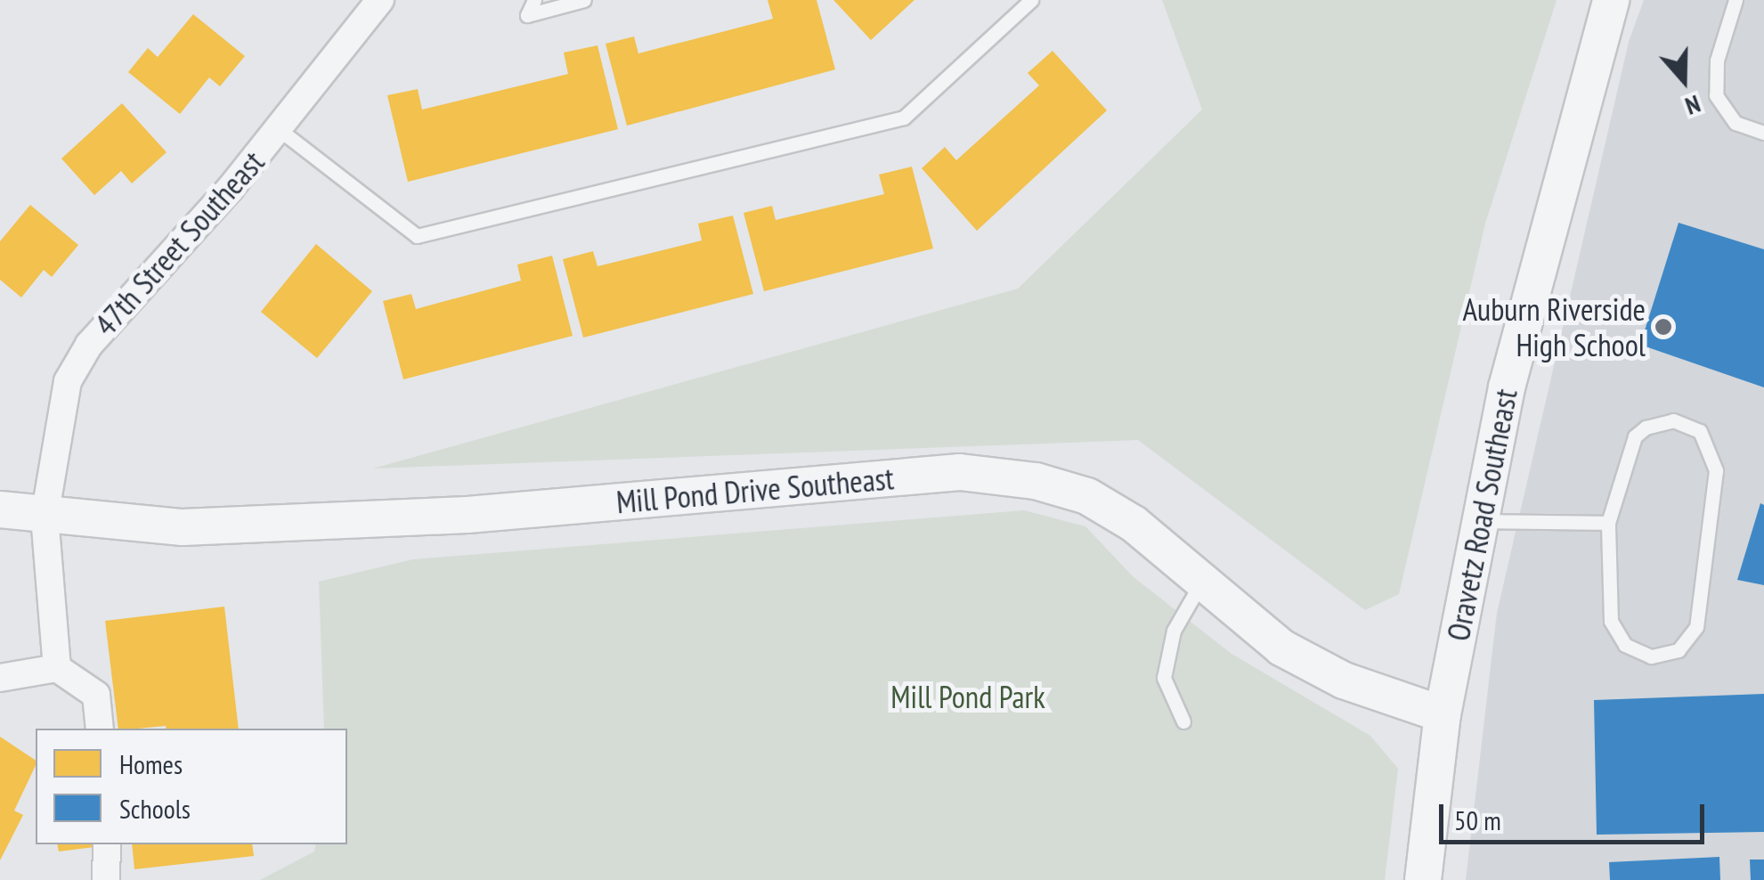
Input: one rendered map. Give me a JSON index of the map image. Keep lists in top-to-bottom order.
{
  "streets": {
    "street": ["47th Street Southeast", "Mill Pond Drive Southeast", "Oravetz Road Southeast"]
  },
  "crossings": [
    ["47th Street Southeast", "Mill Pond Drive Southeast"],
    ["Mill Pond Drive Southeast", "Oravetz Road Southeast"]
  ],
  "parks": ["Mill Pond Park"],
  "places": ["Auburn Riverside High School"],
  "legend": ["Homes", "Schools"],
  "scale_bar": "50 m",
  "north": "bottom"
}
